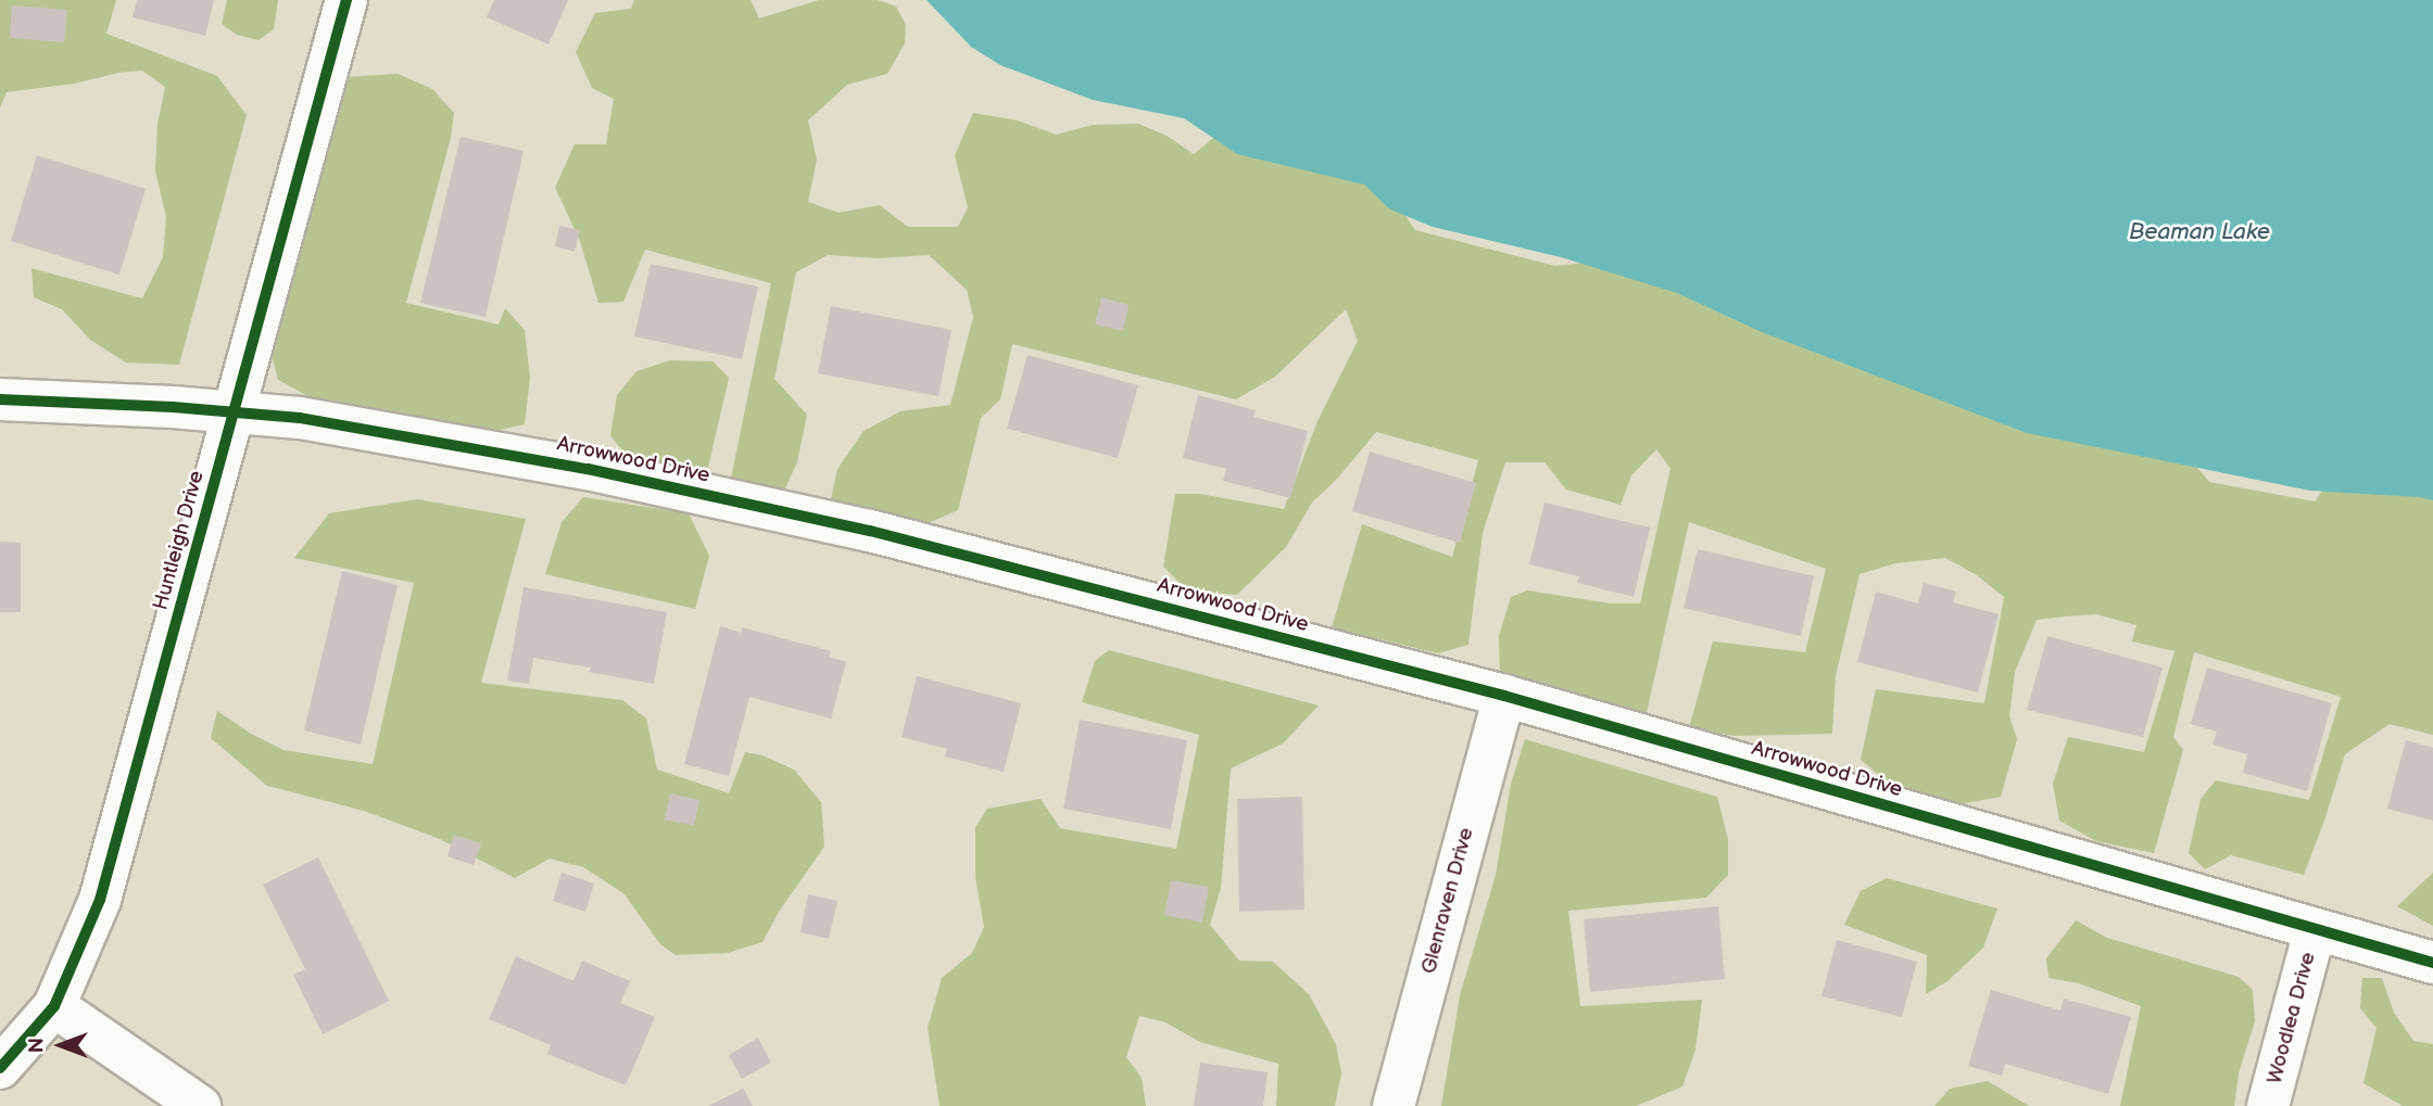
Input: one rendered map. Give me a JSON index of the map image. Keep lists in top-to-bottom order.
{
  "streets": {
    "street": [
      "Arrowwood Drive",
      "Huntleigh Drive",
      "Glenraven Drive",
      "Woodlea Drive"
    ]
  },
  "crossings": [
    ["Arrowwood Drive", "Huntleigh Drive"],
    ["Arrowwood Drive", "Glenraven Drive"],
    ["Arrowwood Drive", "Woodlea Drive"]
  ],
  "water": ["Beaman Lake"],
  "north": "left"
}
